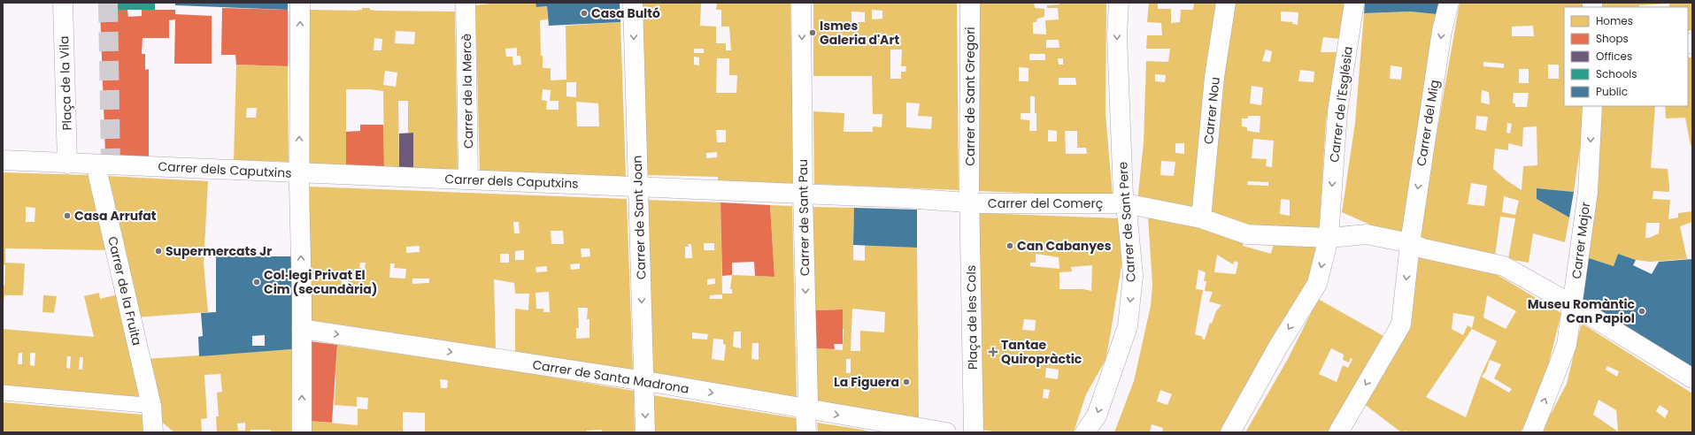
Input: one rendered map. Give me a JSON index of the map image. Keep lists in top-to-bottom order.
{
  "streets": {
    "street": [
      "Plaça de la Vila",
      "Carrer de la Mercè",
      "Carrer de Sant Gregori",
      "Carrer de l'Església",
      "Carrer Nou",
      "Carrer del Mig",
      "Carrer dels Caputxins",
      "Carrer del Comerç",
      "Carrer de Sant Joan",
      "Carrer de Sant Pau",
      "Carrer de Sant Pere",
      "Carrer Major",
      "Carrer de la Fruita",
      "Plaça de les Cols",
      "Carrer de Santa Madrona"
    ]
  },
  "crossings": [
    ["Carrer de la Mercè", "Carrer dels Caputxins"],
    ["Carrer de Sant Gregori", "Carrer dels Caputxins"],
    ["Carrer de Sant Gregori", "Carrer del Comerç"],
    ["Carrer de Sant Gregori", "Plaça de les Cols"],
    ["Carrer de l'Església", "Carrer del Comerç"],
    ["Carrer Nou", "Carrer del Comerç"],
    ["Carrer del Mig", "Carrer del Comerç"],
    ["Carrer dels Caputxins", "Carrer del Comerç"],
    ["Carrer dels Caputxins", "Carrer de Sant Joan"],
    ["Carrer dels Caputxins", "Carrer de Sant Pau"],
    ["Carrer dels Caputxins", "Carrer de la Fruita"],
    ["Carrer dels Caputxins", "Plaça de les Cols"],
    ["Carrer del Comerç", "Carrer de Sant Pere"],
    ["Carrer del Comerç", "Carrer Major"],
    ["Carrer del Comerç", "Plaça de les Cols"],
    ["Carrer de Sant Joan", "Carrer de Santa Madrona"],
    ["Carrer de Sant Pau", "Carrer de Santa Madrona"]
  ],
  "one_way": [
    "Carrer de l'Església",
    "Carrer del Mig",
    "Carrer de Sant Joan",
    "Carrer de Sant Pau",
    "Carrer de Sant Pere",
    "Carrer de Santa Madrona"
  ],
  "places": {
    "other": [
      "Casa Bultó",
      "Ismes Galeria d'Art",
      "Casa Arrufat",
      "Can Cabanyes",
      "Supermercats Jr",
      "Col·legi Privat El Cim (secundària)",
      "Museu Romàntic Can Papiol",
      "La Figuera"
    ],
    "health": ["Tantae Quiropràctic"]
  },
  "legend": [
    "Homes",
    "Shops",
    "Offices",
    "Schools",
    "Public"
  ]
}
